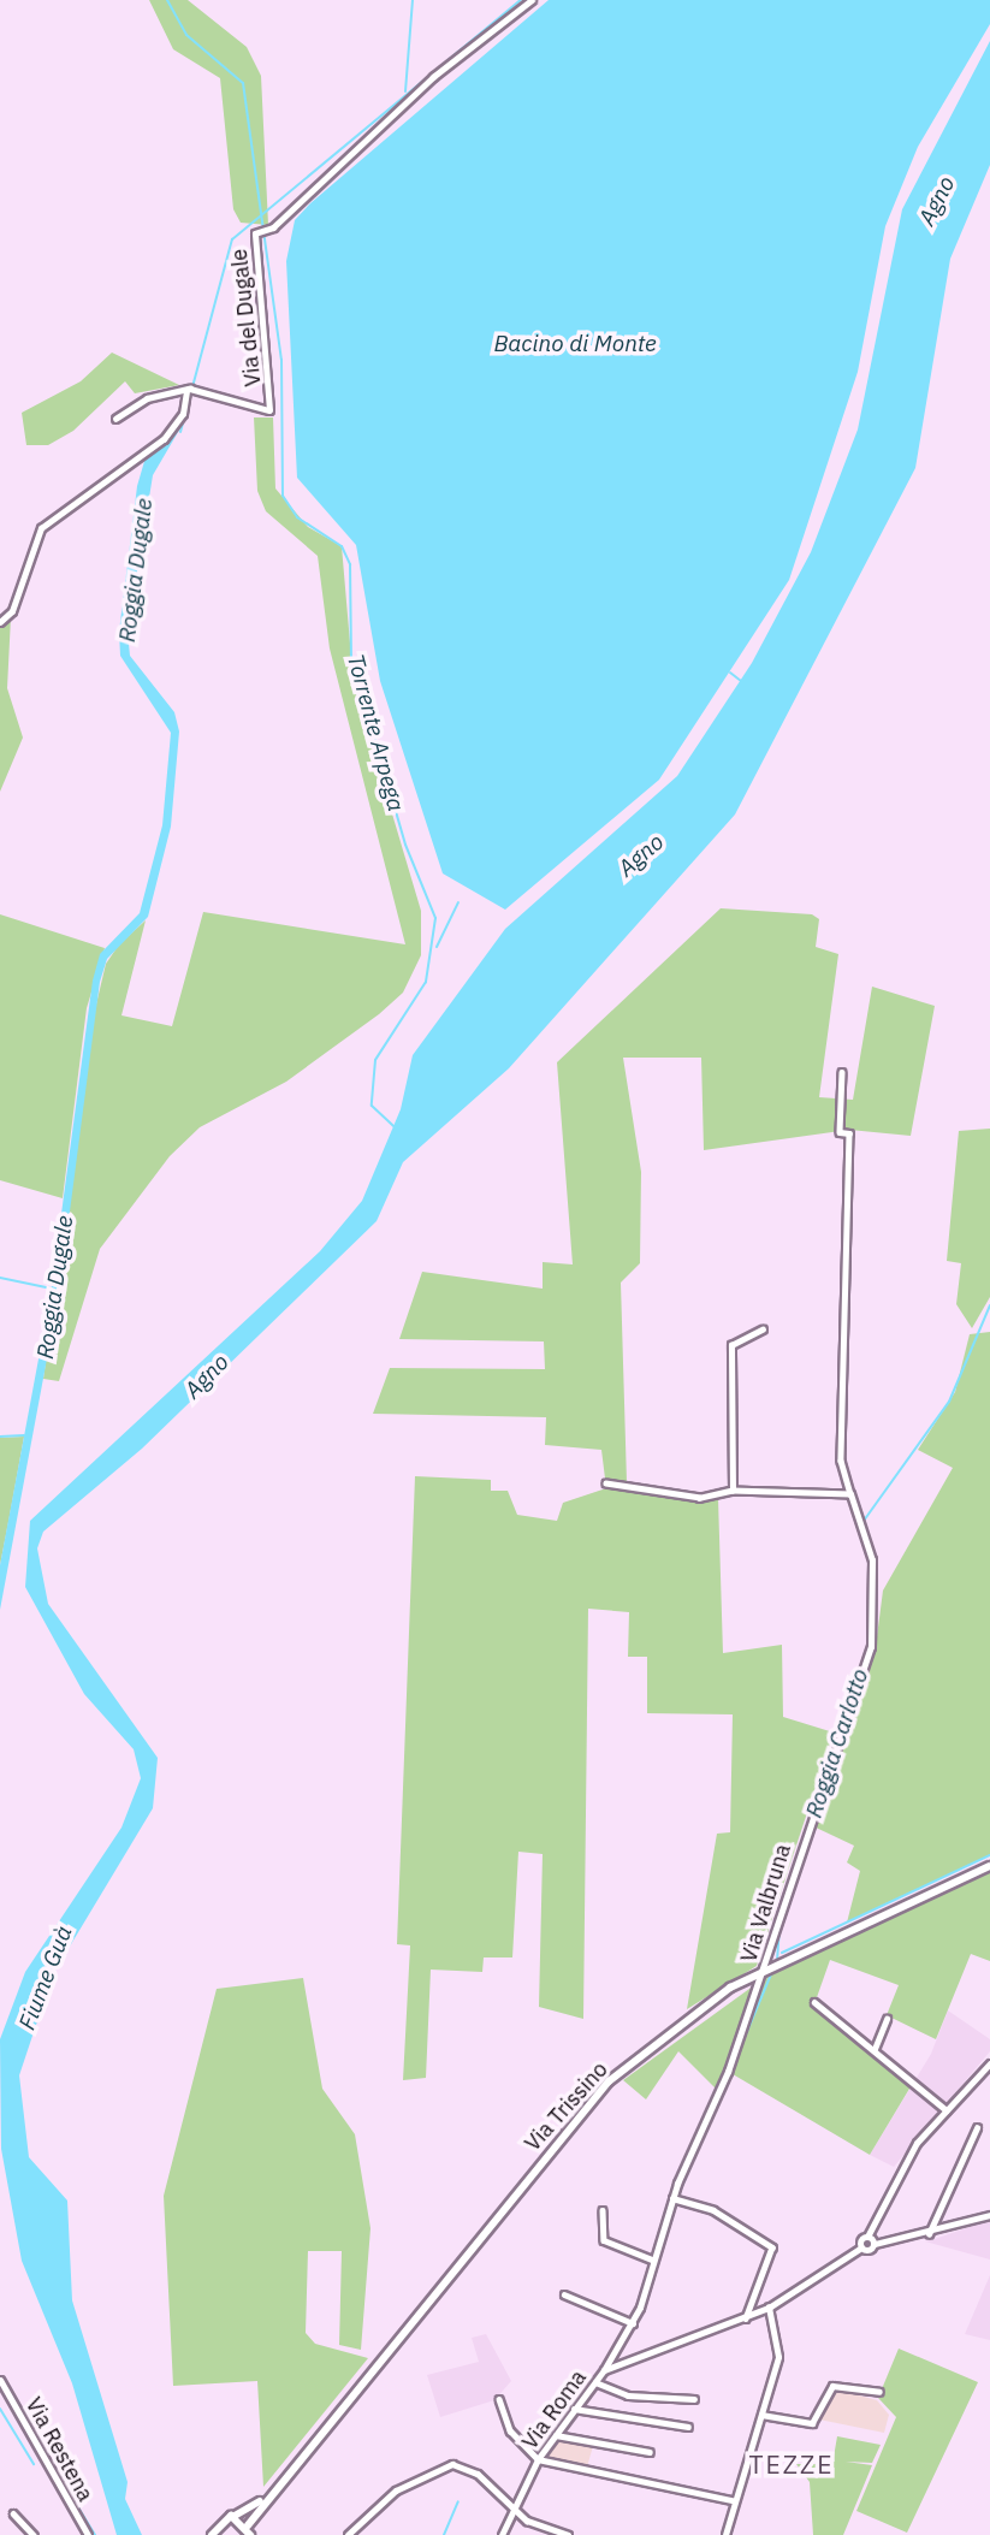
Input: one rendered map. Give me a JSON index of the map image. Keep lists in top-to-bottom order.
{
  "streets": {
    "main road": ["Via Trissino"],
    "street": [
      "Via del Dugale",
      "Via Valbruna",
      "Via Roma",
      "Via Restena"
    ]
  },
  "crossings": [
    ["Via Valbruna", "Via Trissino"],
    ["Via Valbruna", "Via Roma"]
  ],
  "districts": ["TEZZE"],
  "water": [
    "Agno",
    "Bacino di Monte",
    "Roggia Dugale",
    "Torrente Arpega",
    "Roggia Carlotto",
    "Fiume Guà"
  ]
}
